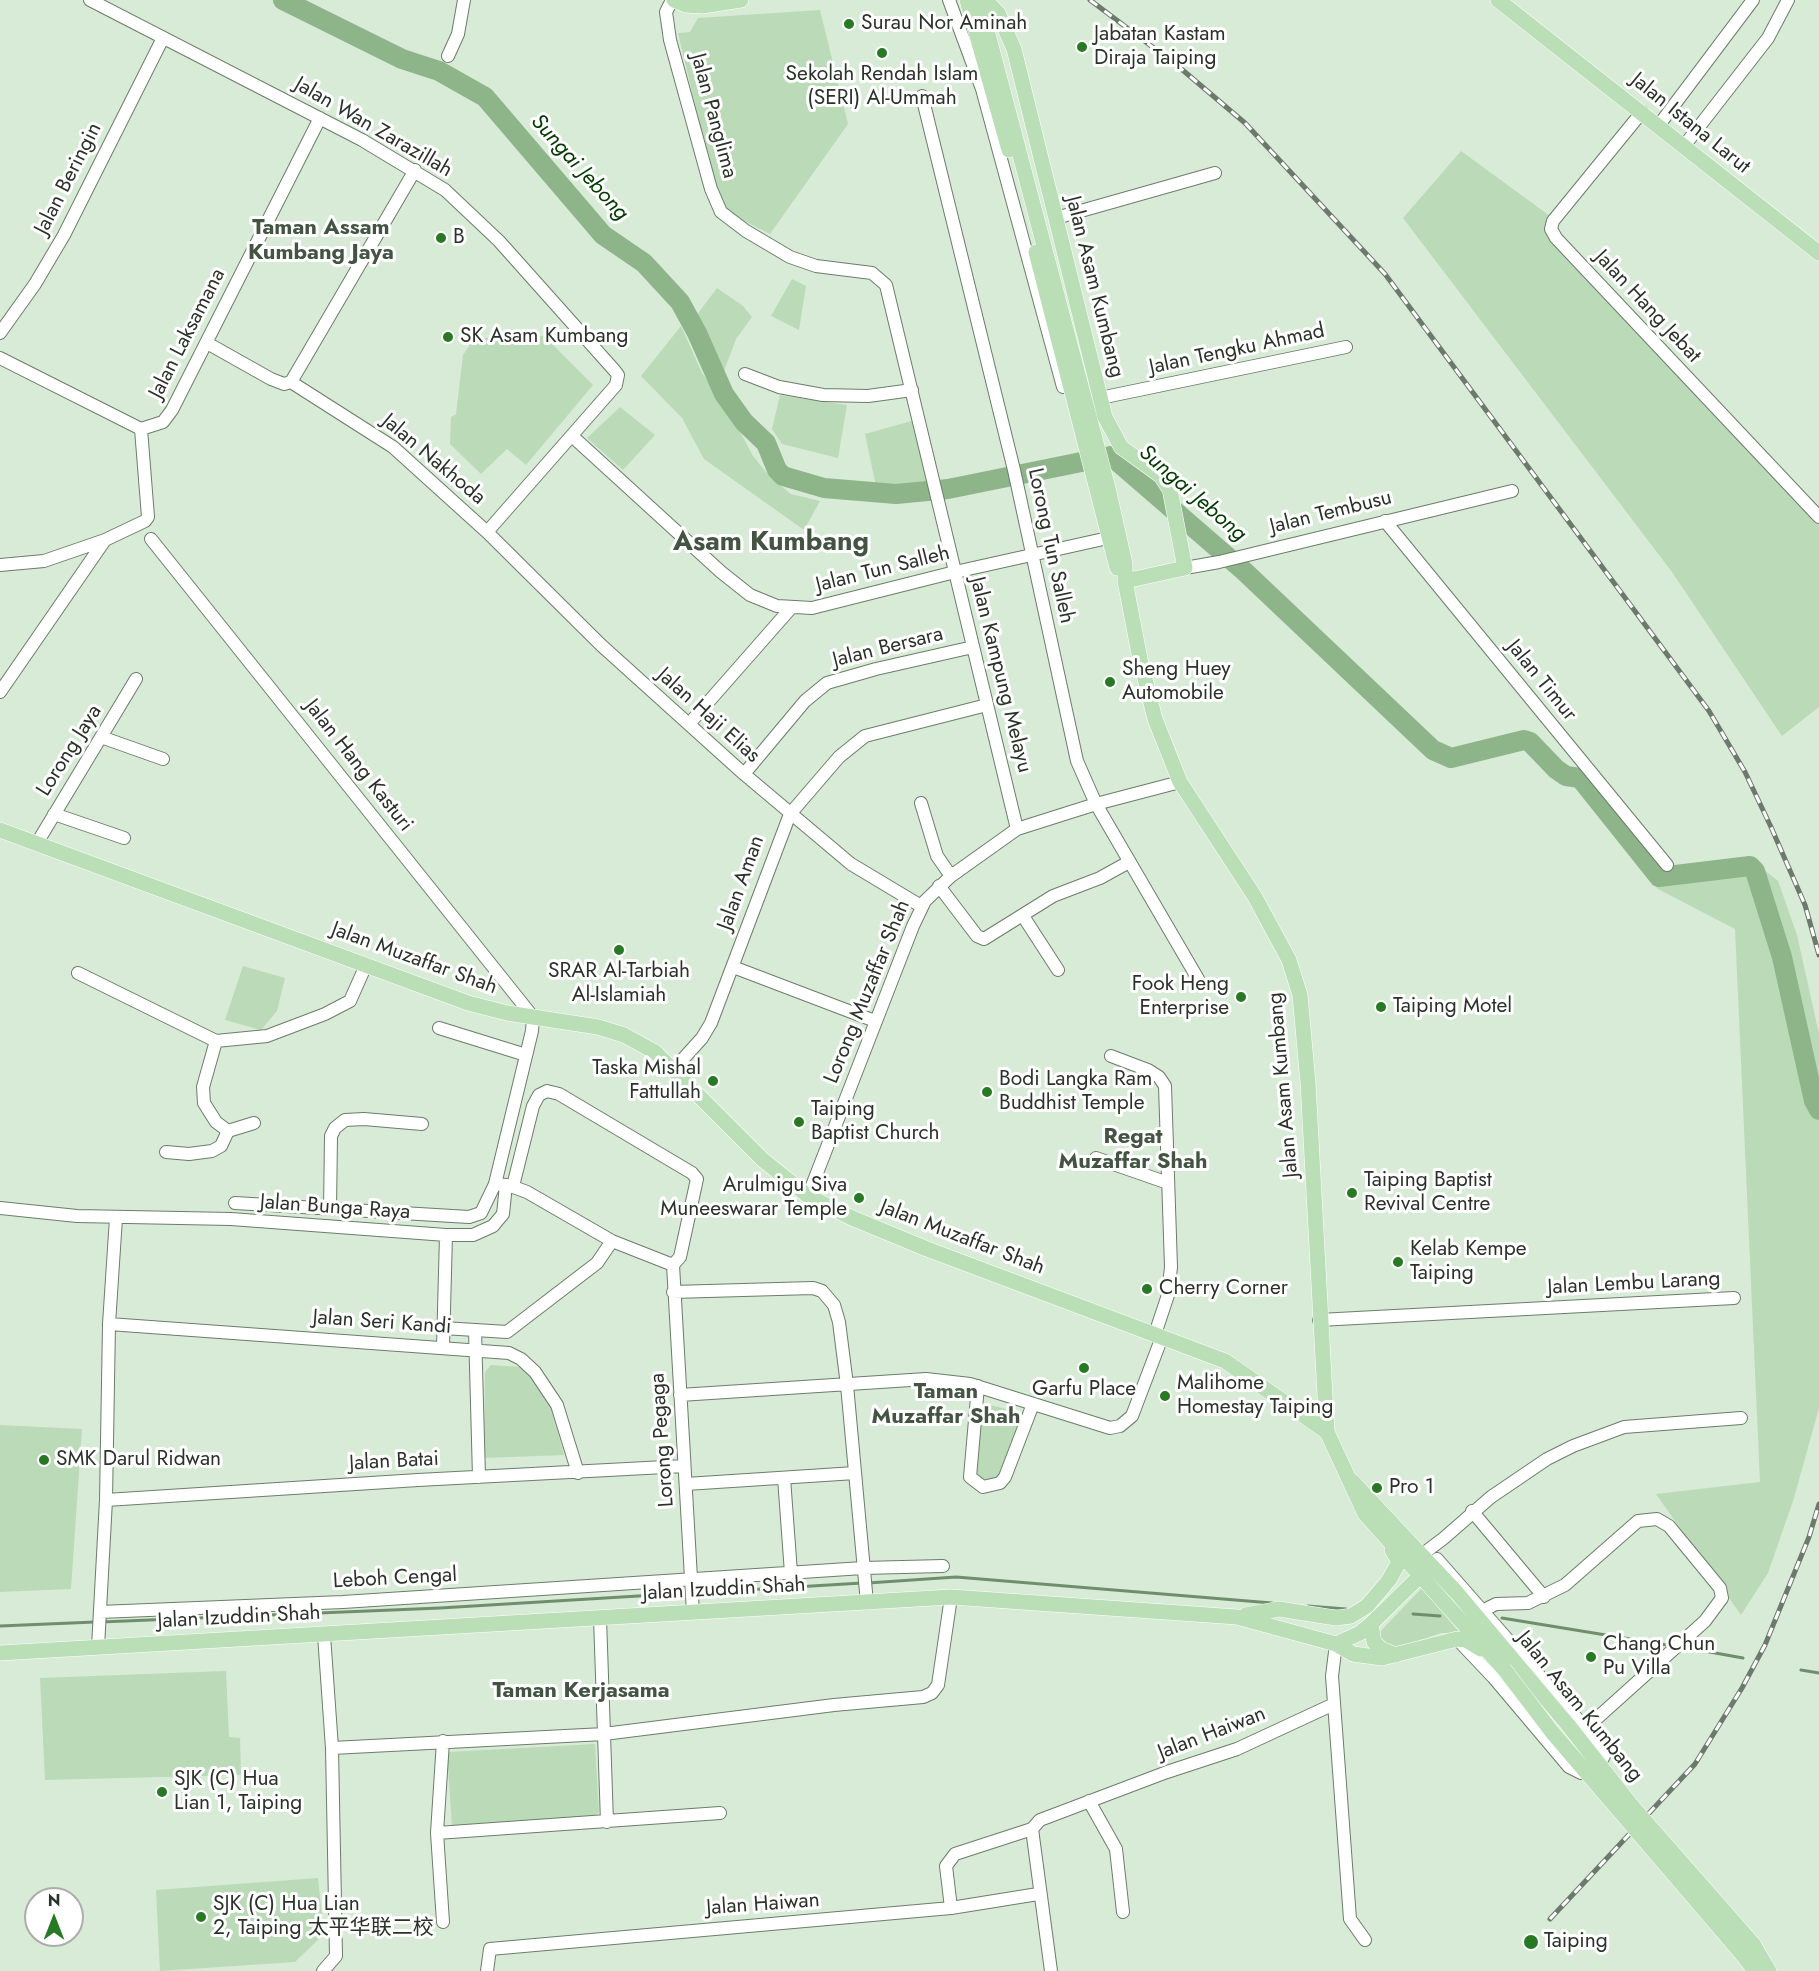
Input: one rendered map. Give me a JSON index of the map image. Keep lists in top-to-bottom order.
{
  "streets": {
    "main road": [
      "Jalan Panglima",
      "Jalan Istana Larut",
      "Jalan Asam Kumbang",
      "Jalan Tembusu",
      "Jalan Muzaffar Shah",
      "Jalan Izuddin Shah"
    ],
    "street": [
      "Jalan Wan Zarazillah",
      "Jalan Beringin",
      "Jalan Hang Jebat",
      "Jalan Laksamana",
      "Jalan Tengku Ahmad",
      "Jalan Nakhoda",
      "Lorong Tun Salleh",
      "Jalan Tun Salleh",
      "Jalan Bersara",
      "Jalan Kampung Melayu",
      "Jalan Timur",
      "Jalan Haji Elias",
      "Lorong Jaya",
      "Jalan Hang Kasturi",
      "Jalan Aman",
      "Lorong Muzaffar Shah",
      "Jalan Bunga Raya",
      "Jalan Lembu Larang",
      "Jalan Seri Kandi",
      "Lorong Pegaga",
      "Jalan Batai",
      "Leboh Cengal",
      "Jalan Haiwan"
    ]
  },
  "crossings": [
    ["Jalan Panglima", "Jalan Kampung Melayu"],
    ["Jalan Istana Larut", "Jalan Hang Jebat"],
    ["Jalan Wan Zarazillah", "Jalan Beringin"],
    ["Jalan Wan Zarazillah", "Jalan Laksamana"],
    ["Jalan Wan Zarazillah", "Jalan Tun Salleh"],
    ["Jalan Asam Kumbang", "Jalan Tengku Ahmad"],
    ["Jalan Asam Kumbang", "Jalan Tembusu"],
    ["Jalan Asam Kumbang", "Jalan Tun Salleh"],
    ["Jalan Asam Kumbang", "Jalan Muzaffar Shah"],
    ["Jalan Asam Kumbang", "Lorong Muzaffar Shah"],
    ["Jalan Asam Kumbang", "Jalan Lembu Larang"],
    ["Jalan Laksamana", "Jalan Nakhoda"],
    ["Jalan Nakhoda", "Jalan Haji Elias"],
    ["Jalan Tembusu", "Jalan Timur"],
    ["Lorong Tun Salleh", "Jalan Tun Salleh"],
    ["Lorong Tun Salleh", "Lorong Muzaffar Shah"],
    ["Jalan Tun Salleh", "Jalan Kampung Melayu"],
    ["Jalan Bersara", "Jalan Kampung Melayu"],
    ["Jalan Bersara", "Jalan Haji Elias"],
    ["Jalan Kampung Melayu", "Lorong Muzaffar Shah"],
    ["Jalan Haji Elias", "Jalan Aman"],
    ["Jalan Haji Elias", "Lorong Muzaffar Shah"],
    ["Lorong Jaya", "Jalan Muzaffar Shah"],
    ["Jalan Hang Kasturi", "Jalan Muzaffar Shah"],
    ["Jalan Hang Kasturi", "Jalan Bunga Raya"],
    ["Jalan Aman", "Jalan Muzaffar Shah"],
    ["Jalan Muzaffar Shah", "Lorong Muzaffar Shah"],
    ["Jalan Muzaffar Shah", "Jalan Bunga Raya"],
    ["Jalan Seri Kandi", "Jalan Batai"],
    ["Lorong Pegaga", "Jalan Batai"],
    ["Lorong Pegaga", "Leboh Cengal"],
    ["Lorong Pegaga", "Jalan Izuddin Shah"],
    ["Leboh Cengal", "Jalan Izuddin Shah"]
  ],
  "districts": [
    "Taman Assam Kumbang Jaya",
    "Asam Kumbang",
    "Regat Muzaffar Shah",
    "Taman Muzaffar Shah",
    "Taman Kerjasama"
  ],
  "water": ["Sungai Jebong"],
  "places": [
    "Surau Nor Aminah",
    "Jabatan Kastam Diraja Taiping",
    "Sekolah Rendah Islam (SERI) Al-Ummah",
    "B",
    "SK Asam Kumbang",
    "Sheng Huey Automobile",
    "SRAR Al-Tarbiah Al-Islamiah",
    "Fook Heng Enterprise",
    "Taiping Motel",
    "Taska Mishal Fattullah",
    "Bodi Langka Ram Buddhist Temple",
    "Taiping Baptist Church",
    "Taiping Baptist Revival Centre",
    "Arulmigu Siva Muneeswarar Temple",
    "Kelab Kempe Taiping",
    "Cherry Corner",
    "Garfu Place",
    "Malihome Homestay Taiping",
    "SMK Darul Ridwan",
    "Pro 1",
    "Chang Chun Pu Villa",
    "SJK (C) Hua Lian 1, Taiping",
    "SJK (C) Hua Lian 2, Taiping 太平华联二校",
    "Taiping"
  ],
  "north": "top"
}
